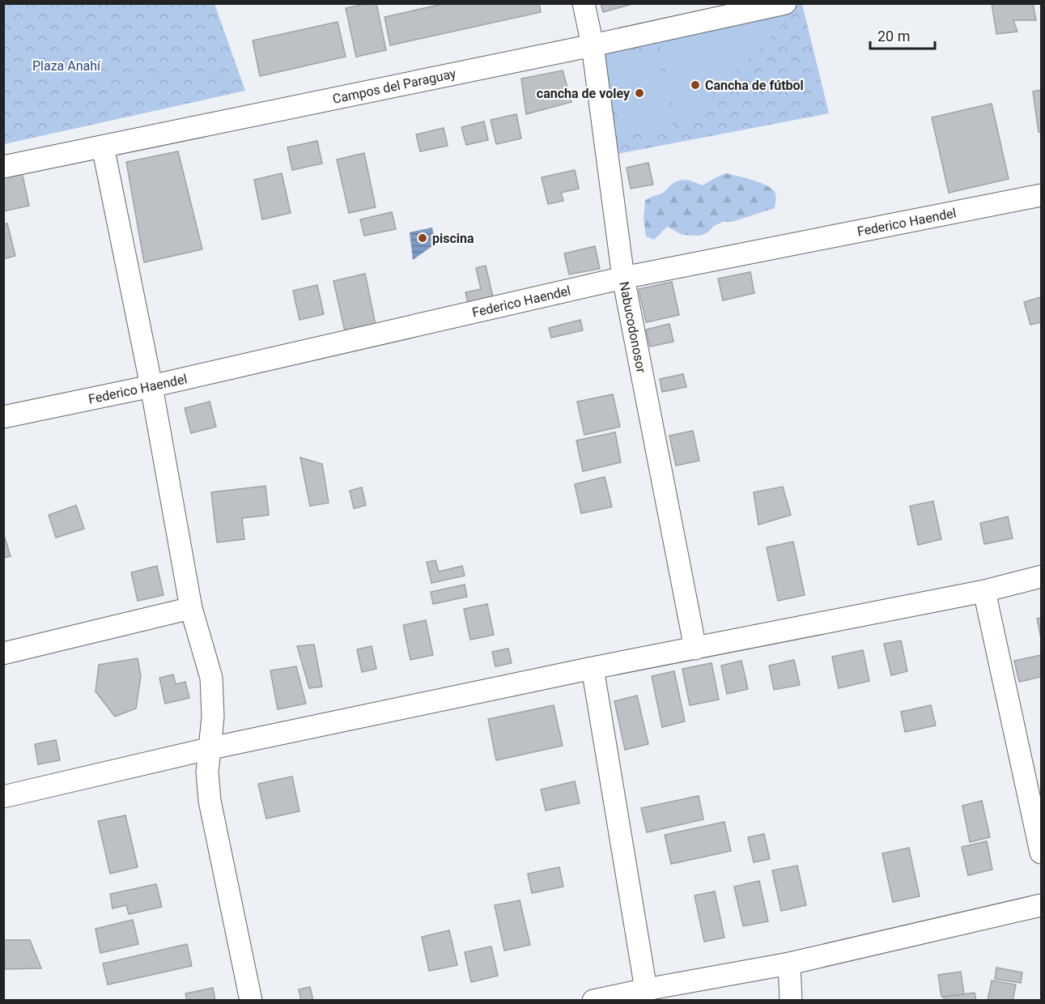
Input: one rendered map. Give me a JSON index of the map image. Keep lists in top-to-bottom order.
{
  "streets": {
    "street": ["Campos del Paraguay", "Federico Haendel", "Nabucodonosor"]
  },
  "crossings": [
    ["Campos del Paraguay", "Nabucodonosor"],
    ["Federico Haendel", "Nabucodonosor"]
  ],
  "parks": ["Plaza Anahí"],
  "places": ["Cancha de fútbol", "cancha de voley", "piscina"],
  "scale_bar": "20 m"
}
